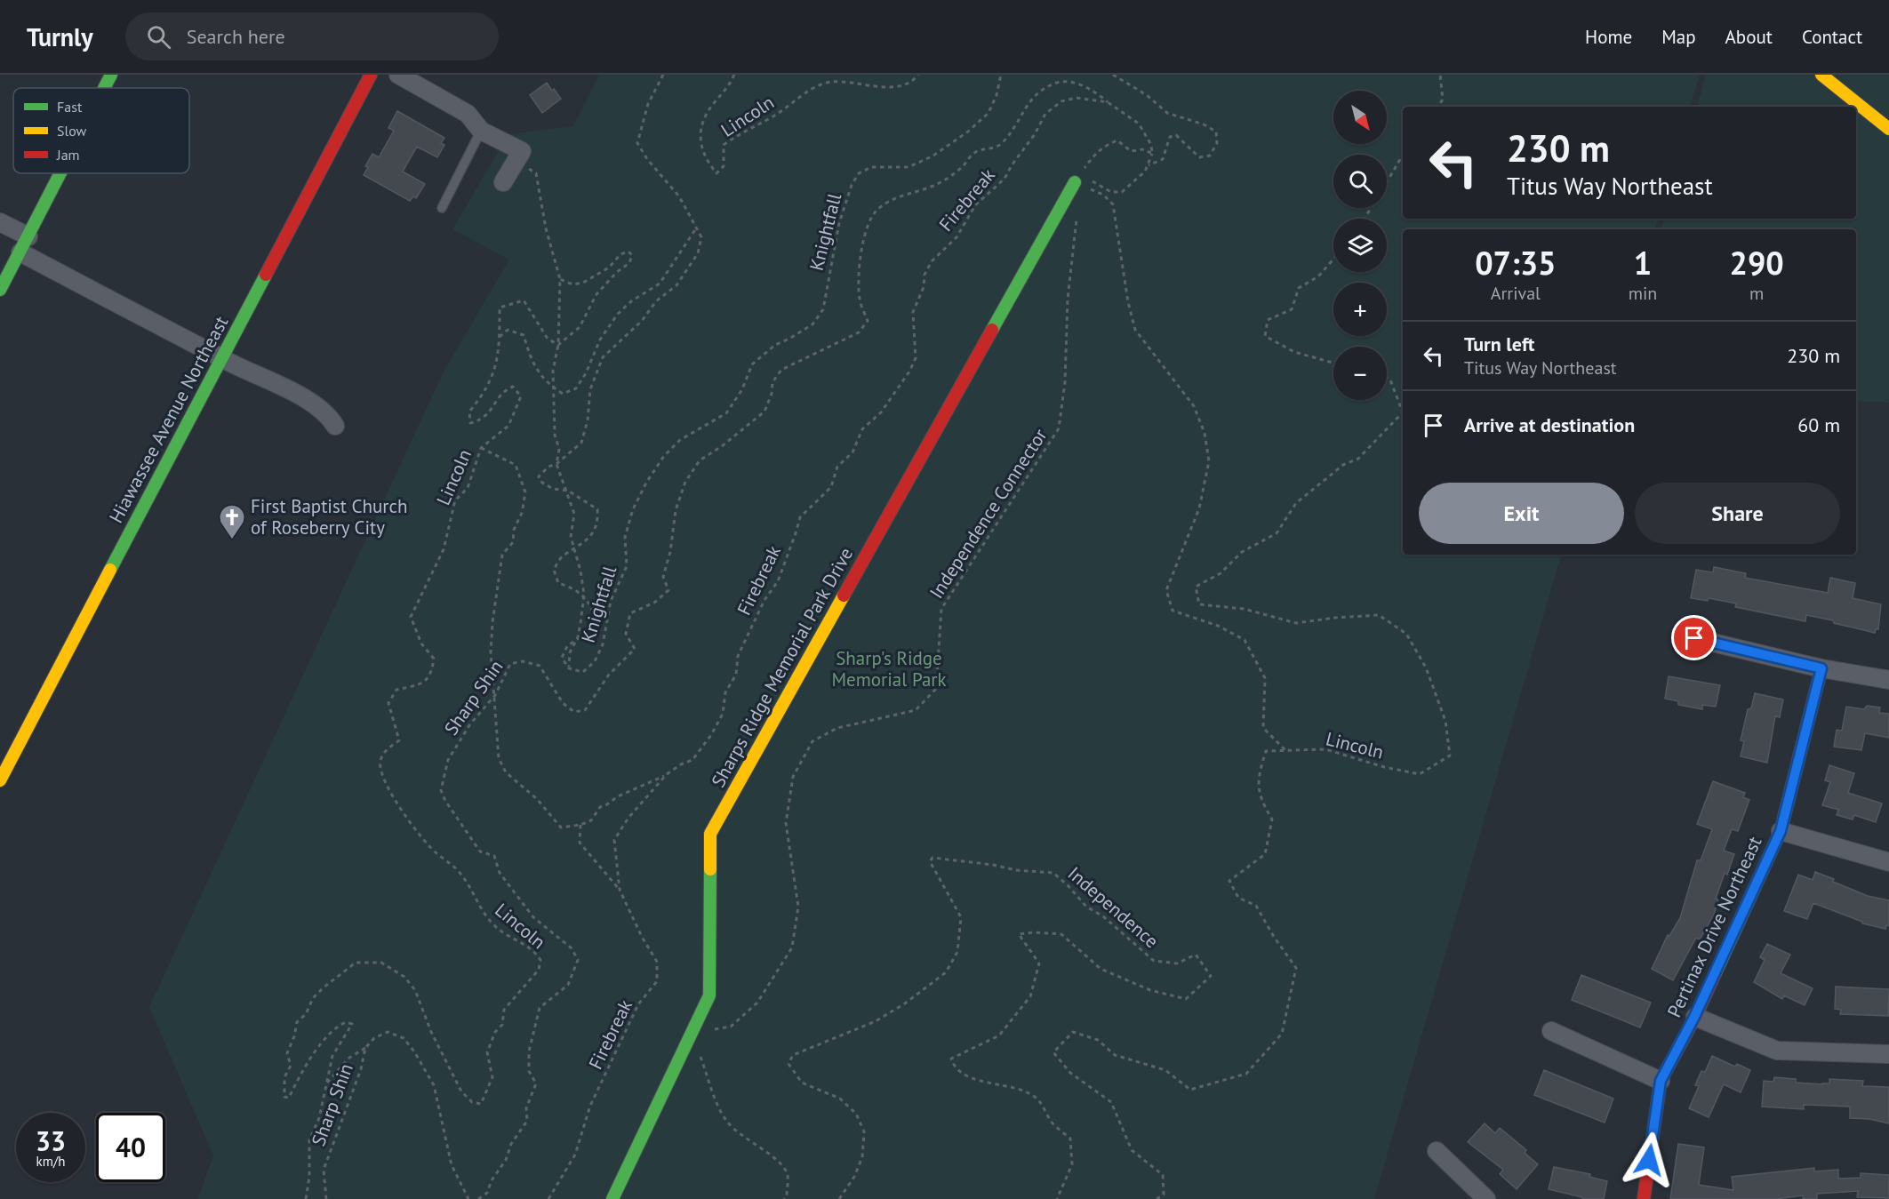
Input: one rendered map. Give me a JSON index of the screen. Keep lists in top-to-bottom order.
{
  "streets": {
    "street": ["Hiawassee Avenue Northeast", "Sharps Ridge Memorial Park Drive", "Pertinax Drive Northeast"],
    "path": [
      "Lincoln",
      "Firebreak",
      "Knightfall",
      "Independence Connector",
      "Sharp Shin",
      "Independence"
    ]
  },
  "crossings": [
    ["Firebreak", "Sharp Shin"],
    ["Independence Connector", "Sharps Ridge Memorial Park Drive"]
  ],
  "parks": ["Sharp's Ridge Memorial Park"],
  "places": {
    "church": ["First Baptist Church of Roseberry City"]
  },
  "legend": ["Fast", "Slow", "Jam"],
  "north": "bottom right",
  "page": {
    "header": "Turnly",
    "search": "Search here",
    "nav": [
      "Home",
      "Map",
      "About",
      "Contact"
    ],
    "map_buttons": ["+", "−"],
    "turn": ["230 m", "Titus Way Northeast"],
    "eta": [
      "07:35",
      "Arrival",
      "1",
      "min",
      "290",
      "m"
    ],
    "list": [
      {
        "name": "Turn left",
        "note": "Titus Way Northeast",
        "value": "230 m"
      },
      {
        "name": "Arrive at destination",
        "value": "60 m"
      }
    ],
    "buttons": ["Exit", "Share"],
    "speed": "33 km/h",
    "limit": "40"
  }
}
